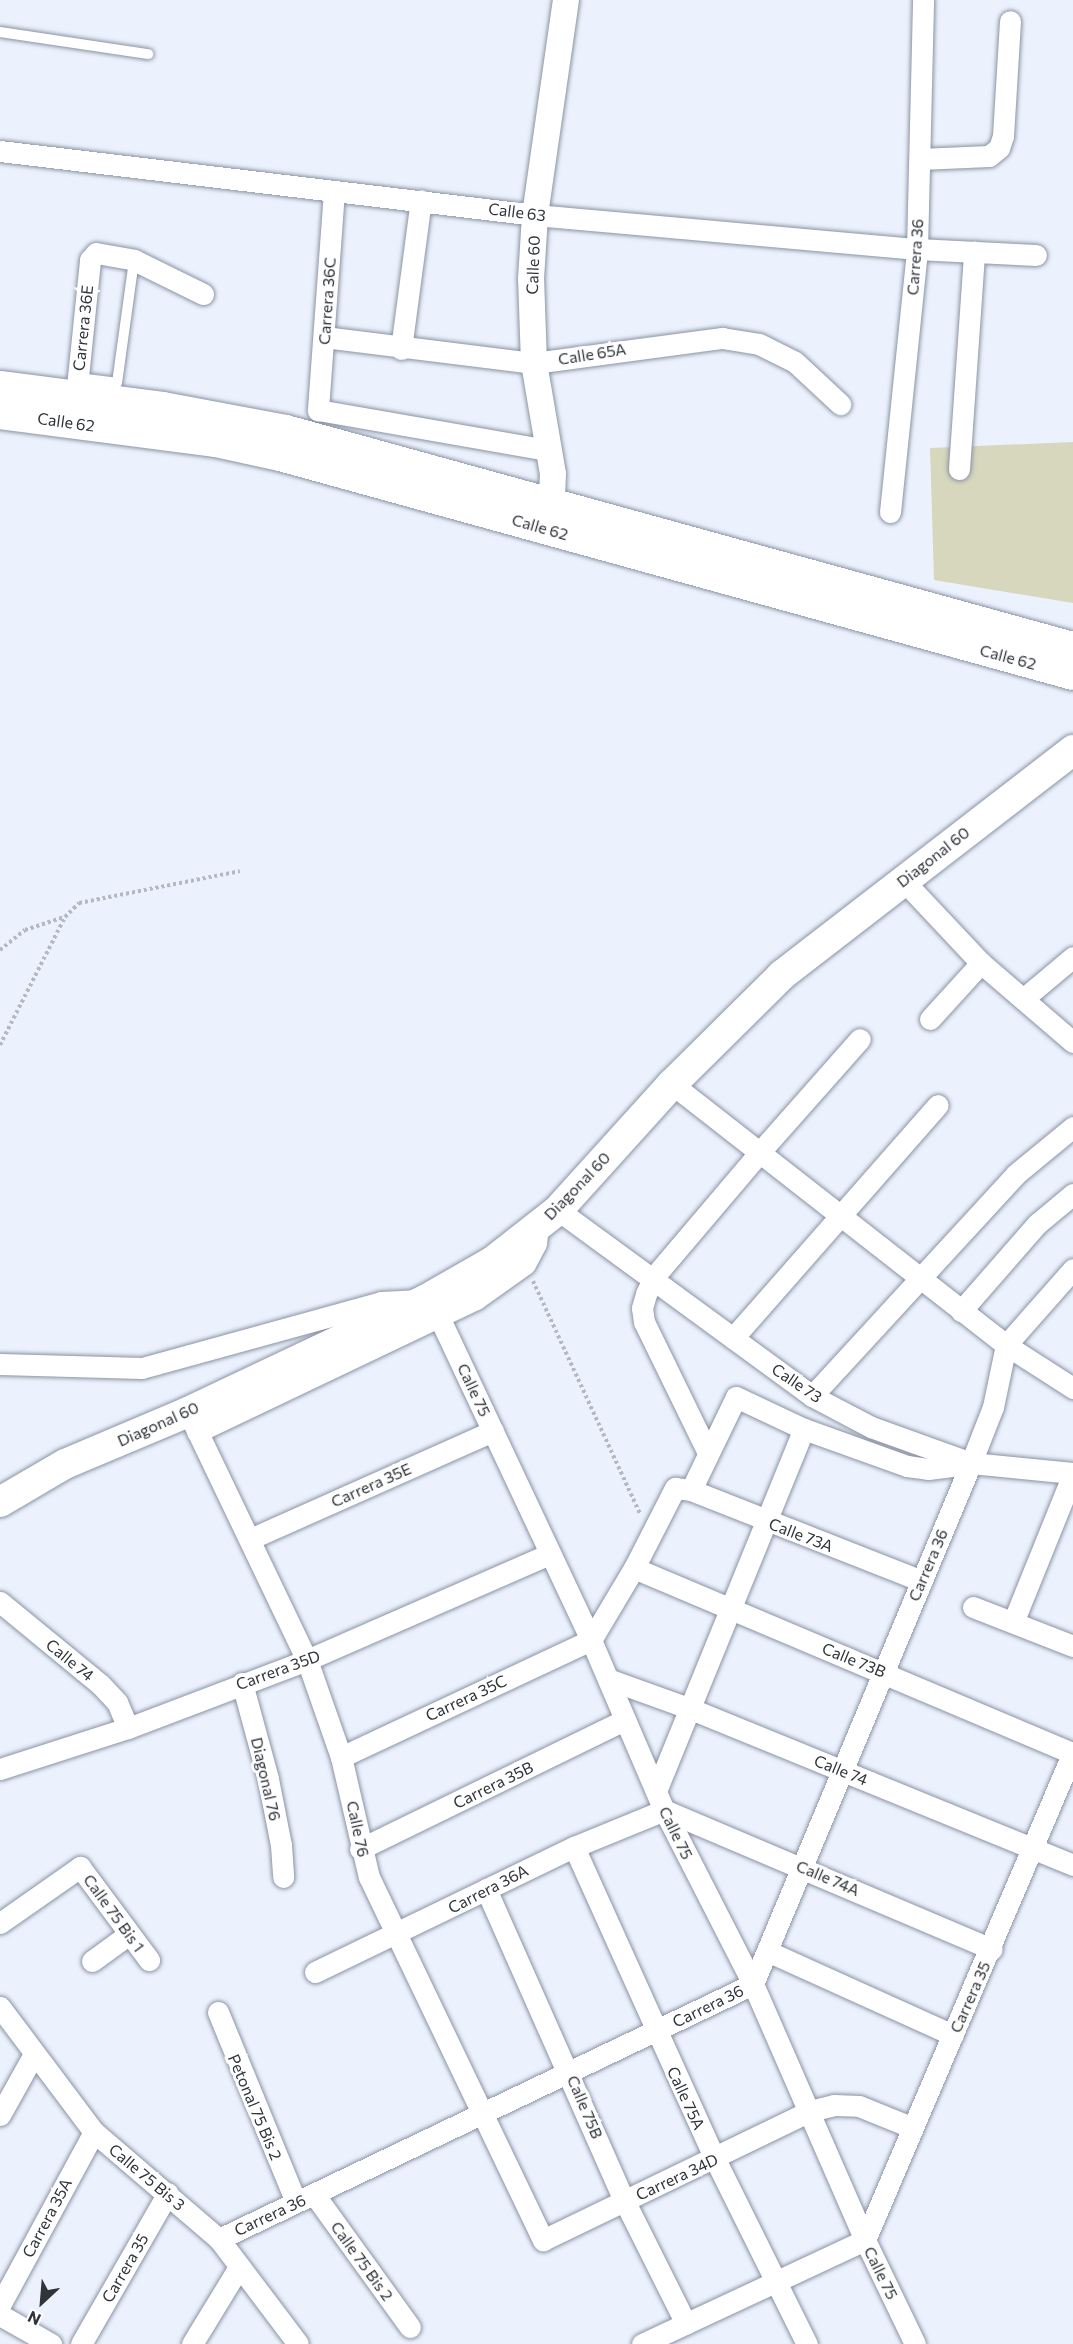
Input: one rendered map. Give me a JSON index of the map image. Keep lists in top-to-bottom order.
{
  "streets": {
    "main road": ["Calle 62", "Diagonal 60"],
    "street": [
      "Calle 63",
      "Carrera 36",
      "Calle 60",
      "Carrera 36C",
      "Carrera 36E",
      "Calle 65A",
      "Calle 73",
      "Calle 75",
      "Carrera 35E",
      "Calle 73A",
      "Calle 74",
      "Calle 73B",
      "Carrera 35D",
      "Carrera 35C",
      "Diagonal 76",
      "Carrera 35B",
      "Calle 76",
      "Calle 74A",
      "Carrera 36A",
      "Calle 75 Bis 1",
      "Carrera 35",
      "Calle 75A",
      "Petonal 75 Bis 2",
      "Calle 75B",
      "Calle 75 Bis 3",
      "Carrera 34D",
      "Carrera 35A",
      "Calle 75 Bis 2"
    ]
  },
  "crossings": [
    ["Calle 63", "Carrera 36"],
    ["Calle 63", "Calle 60"],
    ["Calle 63", "Carrera 36C"],
    ["Carrera 36", "Calle 73"],
    ["Carrera 36", "Calle 75"],
    ["Carrera 36", "Calle 73A"],
    ["Carrera 36", "Calle 74"],
    ["Carrera 36", "Calle 73B"],
    ["Carrera 36", "Calle 76"],
    ["Carrera 36", "Calle 74A"],
    ["Carrera 36", "Calle 75A"],
    ["Carrera 36", "Petonal 75 Bis 2"],
    ["Carrera 36", "Calle 75B"],
    ["Carrera 36", "Calle 75 Bis 3"],
    ["Carrera 36", "Calle 75 Bis 2"],
    ["Calle 60", "Carrera 36C"],
    ["Calle 60", "Calle 65A"],
    ["Calle 60", "Calle 62"],
    ["Carrera 36C", "Calle 65A"],
    ["Carrera 36E", "Calle 62"],
    ["Diagonal 60", "Calle 73"],
    ["Diagonal 60", "Calle 75"],
    ["Diagonal 60", "Calle 76"],
    ["Calle 75", "Carrera 35E"],
    ["Calle 75", "Calle 74"],
    ["Calle 75", "Carrera 35D"],
    ["Calle 75", "Carrera 35C"],
    ["Calle 75", "Carrera 35B"],
    ["Calle 75", "Calle 74A"],
    ["Calle 75", "Carrera 36A"],
    ["Calle 75", "Carrera 35"],
    ["Calle 75", "Carrera 34D"],
    ["Carrera 35E", "Calle 76"],
    ["Calle 74", "Carrera 35D"],
    ["Calle 74", "Carrera 35"],
    ["Calle 73B", "Carrera 35"],
    ["Carrera 35D", "Diagonal 76"],
    ["Carrera 35D", "Calle 76"],
    ["Carrera 35C", "Calle 76"],
    ["Carrera 35B", "Calle 76"],
    ["Calle 76", "Carrera 36A"],
    ["Calle 76", "Carrera 34D"],
    ["Calle 74A", "Carrera 36A"],
    ["Calle 74A", "Carrera 35"],
    ["Carrera 36A", "Calle 75A"],
    ["Carrera 36A", "Calle 75B"],
    ["Carrera 35", "Calle 75 Bis 3"],
    ["Carrera 35", "Carrera 34D"],
    ["Calle 75A", "Carrera 34D"],
    ["Petonal 75 Bis 2", "Calle 75 Bis 2"],
    ["Calle 75B", "Carrera 34D"],
    ["Calle 75 Bis 3", "Carrera 35A"]
  ],
  "north": "bottom left"
}
